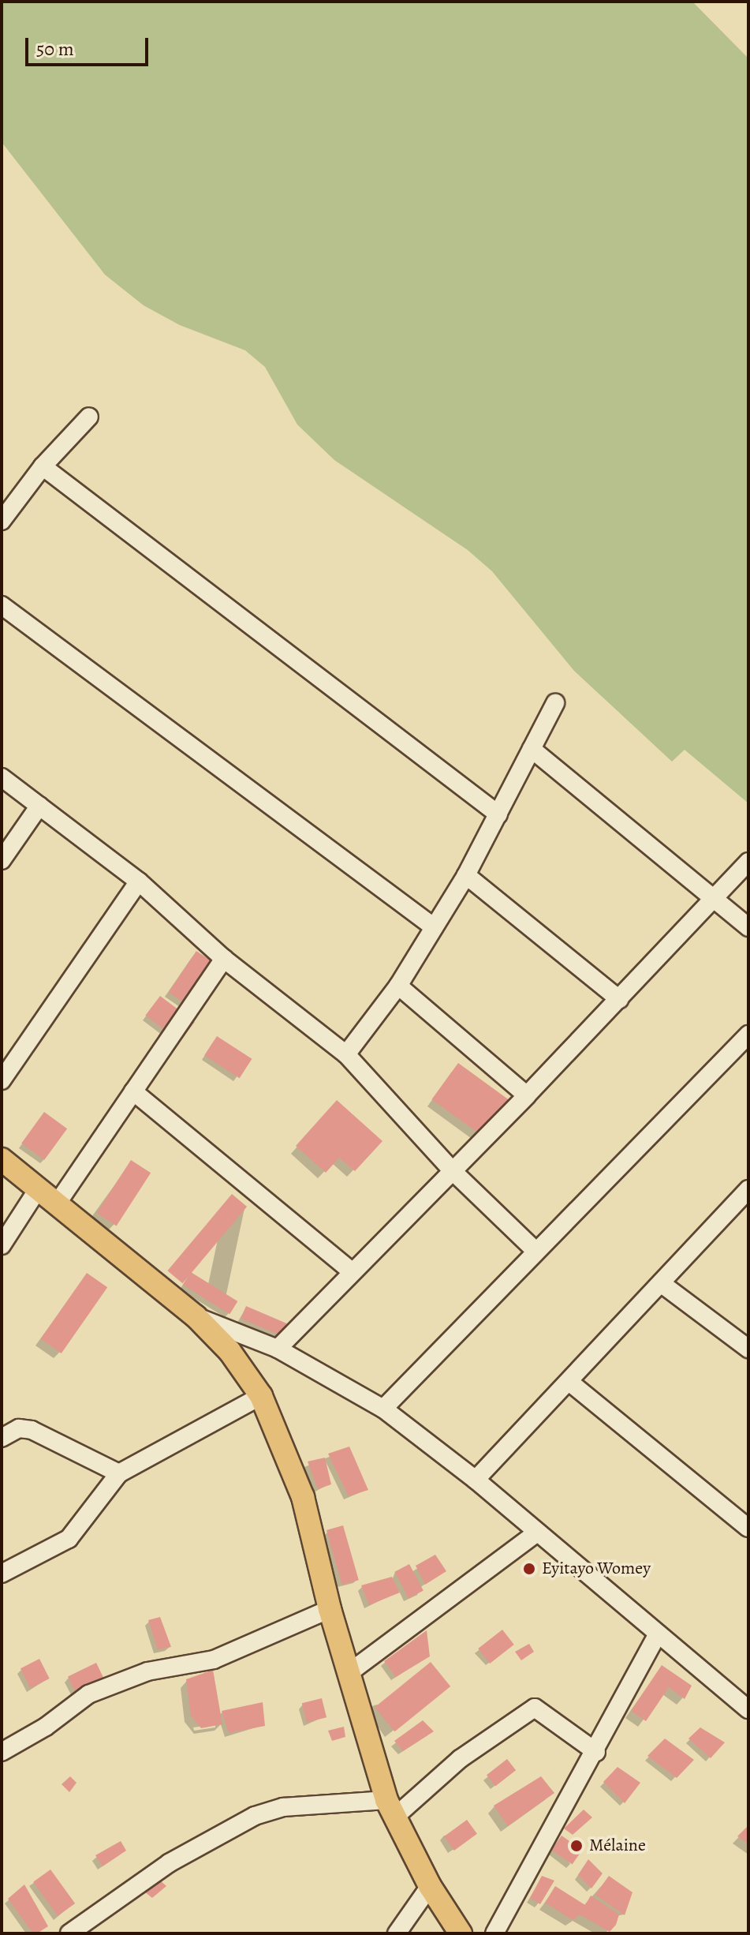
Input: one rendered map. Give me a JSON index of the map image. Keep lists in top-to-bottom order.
{
  "places": ["Eyitayo Womey", "Mélaine"],
  "scale_bar": "50 m"
}
